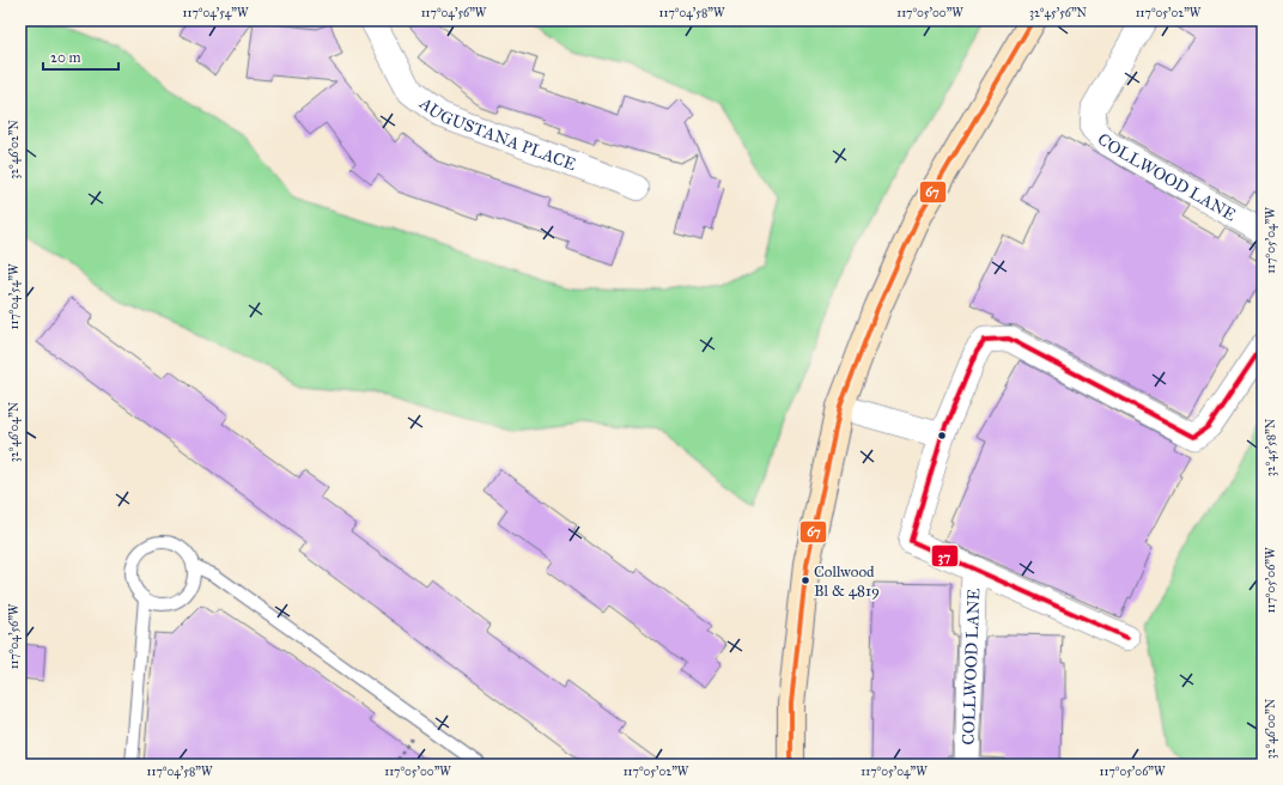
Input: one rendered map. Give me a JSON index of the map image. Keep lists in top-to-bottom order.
{
  "streets": {
    "street": ["AUGUSTANA PLACE", "COLLWOOD LANE"]
  },
  "places": ["Collwood Bl & 4819"],
  "lines": ["transit line 67", "transit line 37"],
  "scale_bar": "20 m",
  "coordinates": [
    "117°04'54\"W",
    "117°04'56\"W",
    "117°04'58\"W",
    "117°05'00\"W",
    "32°45'56\"N",
    "117°05'02\"W",
    "32°46'02\"N",
    "117°05'04\"W",
    "32°46'04\"N",
    "32°45'58\"N",
    "117°05'06\"W",
    "32°46'00\"N"
  ]
}
